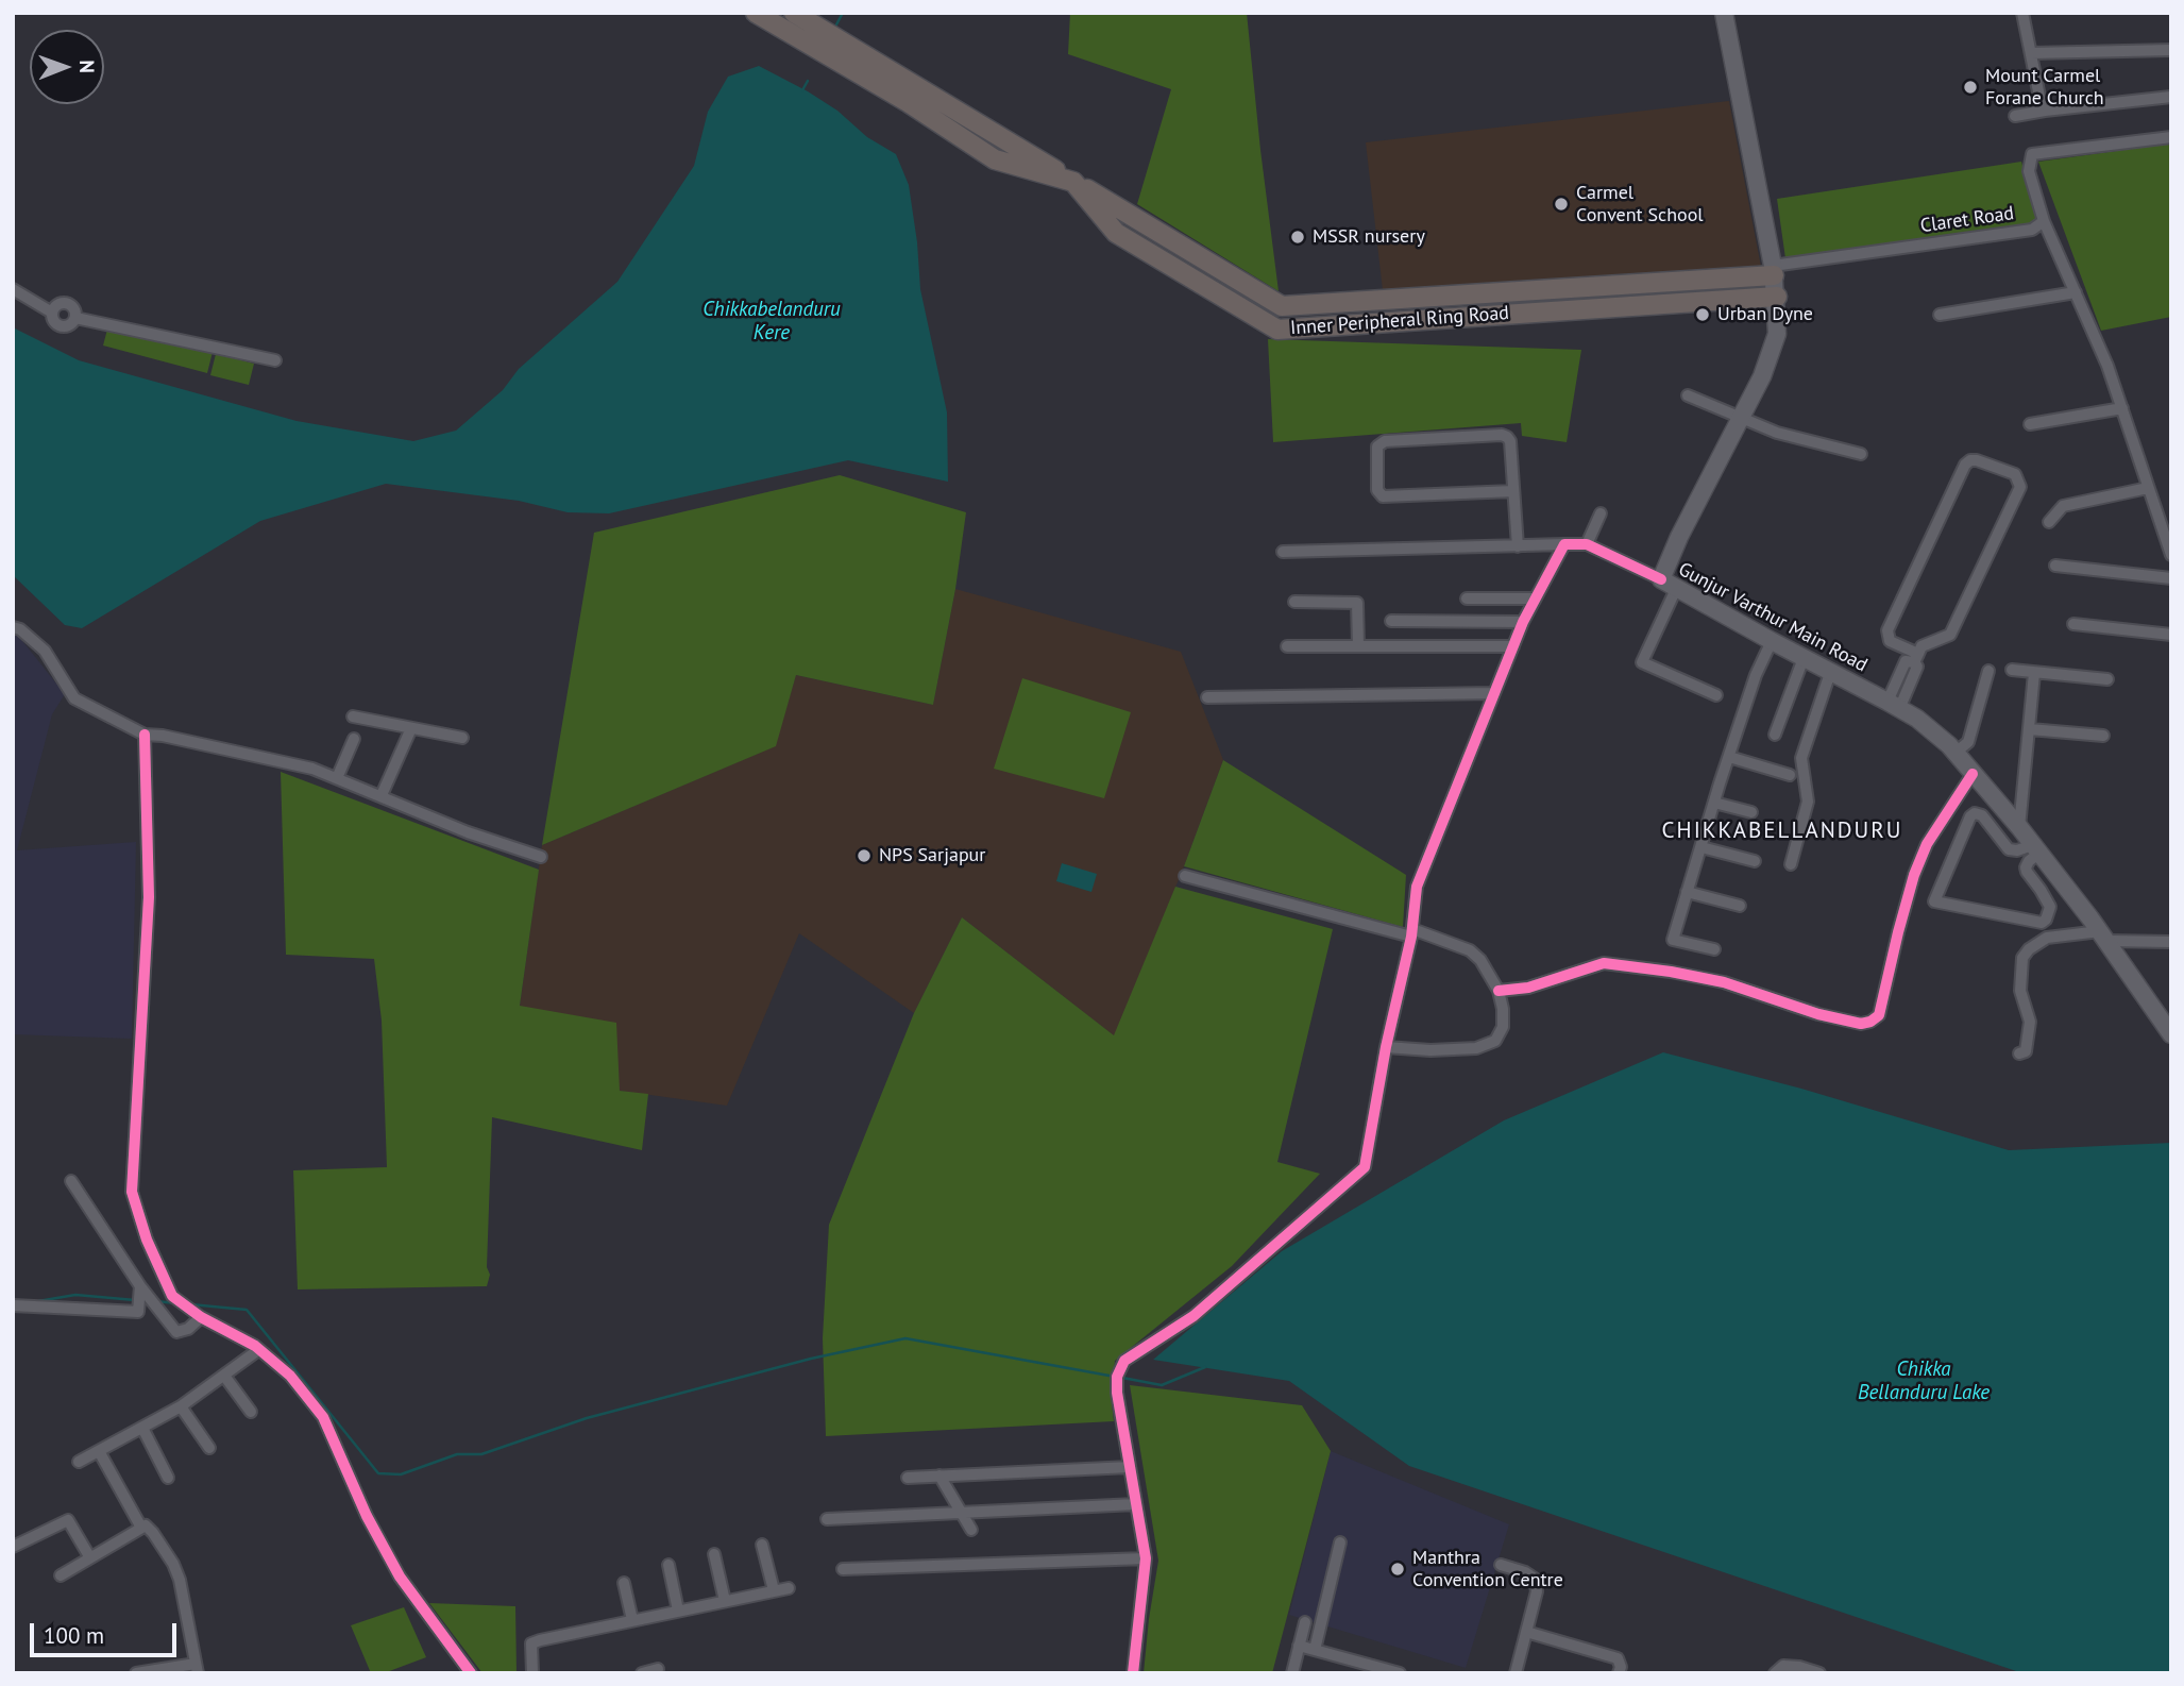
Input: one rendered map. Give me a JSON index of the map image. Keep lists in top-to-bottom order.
{
  "streets": {
    "main road": ["Inner Peripheral Ring Road", "Gunjur Varthur Main Road"],
    "street": ["Claret Road"]
  },
  "crossings": [
    ["Claret Road", "Inner Peripheral Ring Road"],
    ["Claret Road", "Gunjur Varthur Main Road"],
    ["Inner Peripheral Ring Road", "Gunjur Varthur Main Road"]
  ],
  "districts": ["CHIKKABELLANDURU"],
  "water": ["Chikkabelanduru Kere", "Chikka Bellanduru Lake"],
  "places": [
    "Mount Carmel Forane Church",
    "Carmel Convent School",
    "MSSR nursery",
    "Urban Dyne",
    "NPS Sarjapur",
    "Manthra Convention Centre"
  ],
  "scale_bar": "100 m",
  "north": "right"
}
